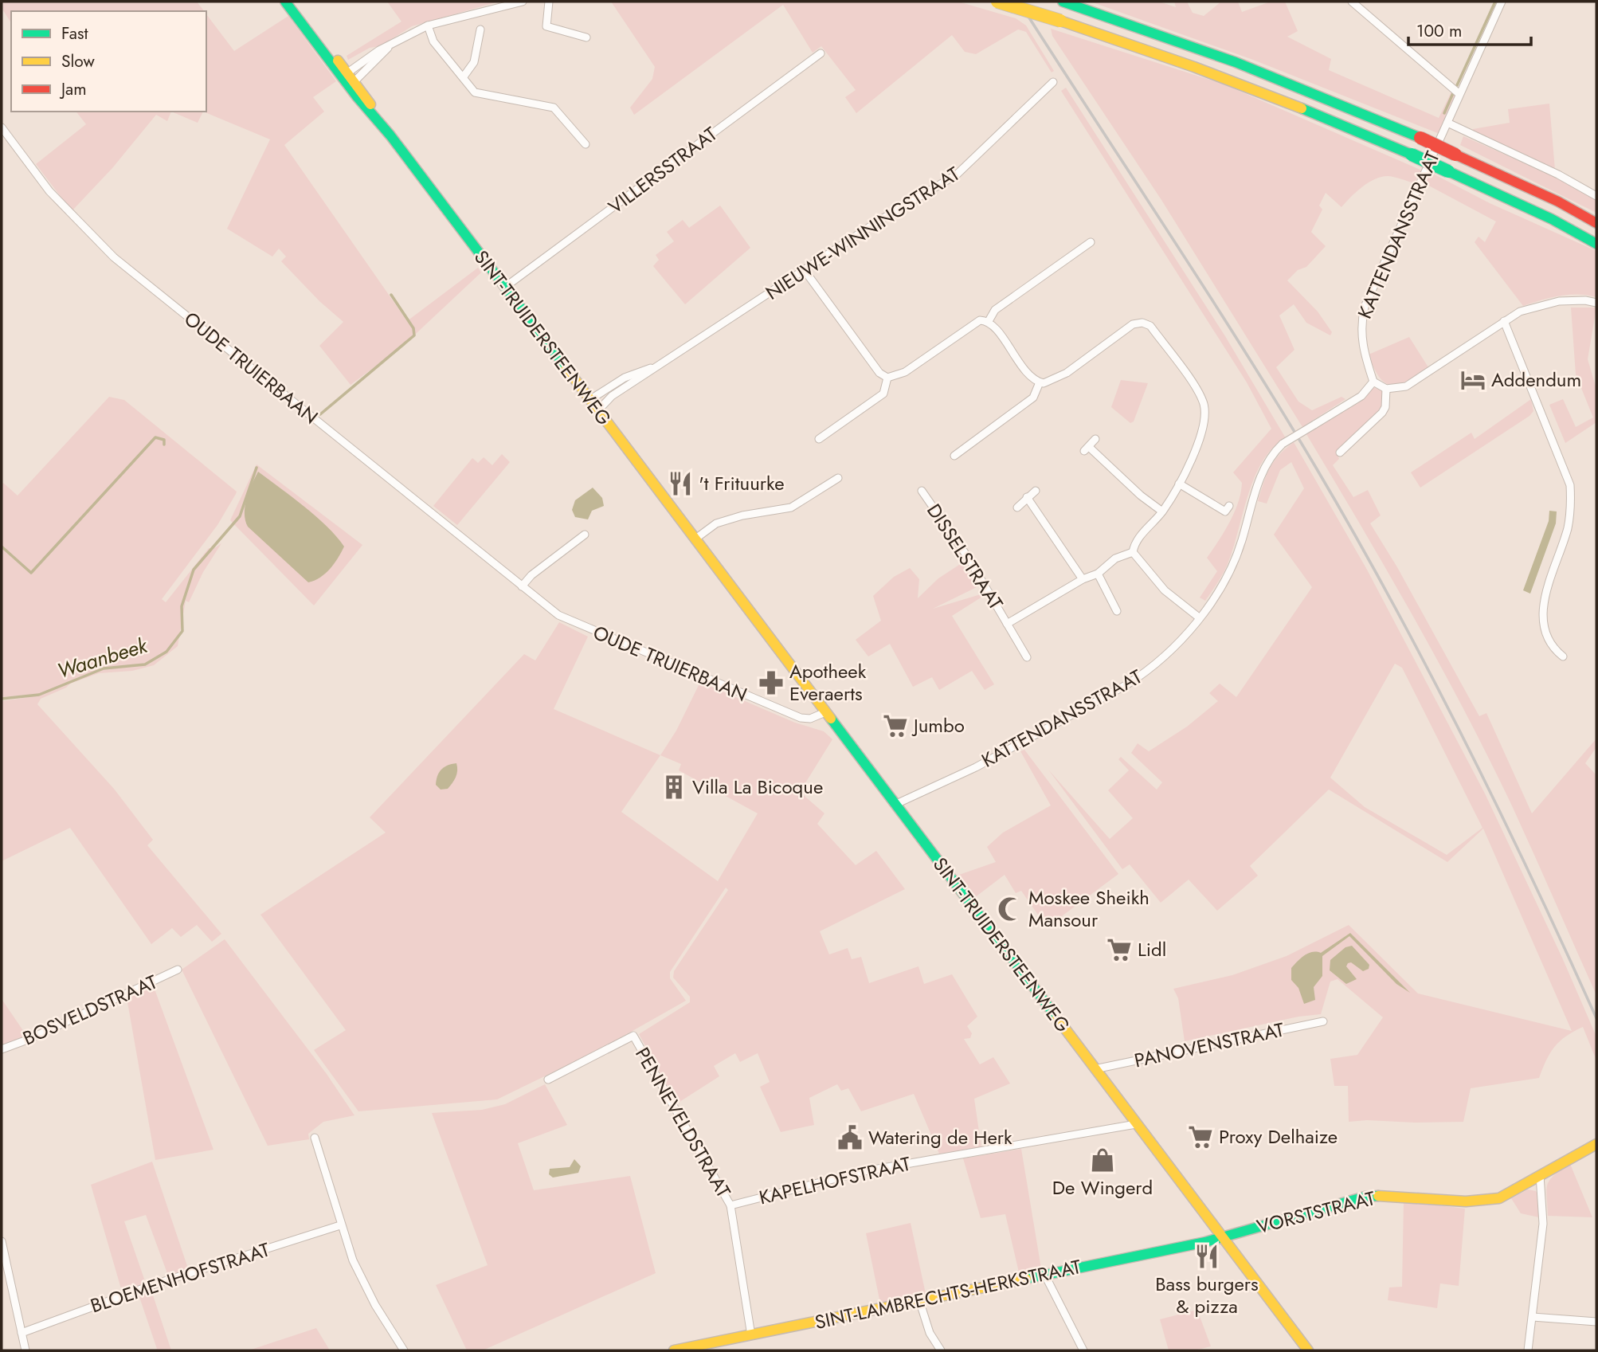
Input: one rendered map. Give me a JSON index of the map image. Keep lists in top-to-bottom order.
{
  "streets": {
    "main road": ["SINT-TRUIDERSTEENWEG", "VORSTSTRAAT", "SINT-LAMBRECHTS-HERKSTRAAT"],
    "street": [
      "VILLERSSTRAAT",
      "NIEUWE-WINNINGSTRAAT",
      "KATTENDANSSTRAAT",
      "OUDE TRUIERBAAN",
      "DISSELSTRAAT",
      "BOSVELDSTRAAT",
      "PANOVENSTRAAT",
      "PENNEVELDSTRAAT",
      "KAPELHOFSTRAAT",
      "BLOEMENHOFSTRAAT"
    ]
  },
  "crossings": [
    ["VILLERSSTRAAT", "SINT-TRUIDERSTEENWEG"],
    ["NIEUWE-WINNINGSTRAAT", "SINT-TRUIDERSTEENWEG"],
    ["KATTENDANSSTRAAT", "SINT-TRUIDERSTEENWEG"],
    ["SINT-TRUIDERSTEENWEG", "OUDE TRUIERBAAN"],
    ["SINT-TRUIDERSTEENWEG", "PANOVENSTRAAT"],
    ["SINT-TRUIDERSTEENWEG", "KAPELHOFSTRAAT"],
    ["SINT-TRUIDERSTEENWEG", "VORSTSTRAAT"],
    ["SINT-TRUIDERSTEENWEG", "SINT-LAMBRECHTS-HERKSTRAAT"],
    ["PENNEVELDSTRAAT", "KAPELHOFSTRAAT"],
    ["VORSTSTRAAT", "SINT-LAMBRECHTS-HERKSTRAAT"]
  ],
  "water": ["Waanbeek"],
  "places": {
    "hotel": ["Addendum"],
    "restaurant": ["'t Frituurke", "Bass burgers & pizza"],
    "pharmacy": ["Apotheek Everaerts"],
    "supermarket": ["Jumbo", "Lidl", "Proxy Delhaize"],
    "building": ["Villa La Bicoque"],
    "mosque": ["Moskee Sheikh Mansour"],
    "public building": ["Watering de Herk"],
    "shop": ["De Wingerd"]
  },
  "legend": ["Fast", "Slow", "Jam"],
  "scale_bar": "100 m"
}
